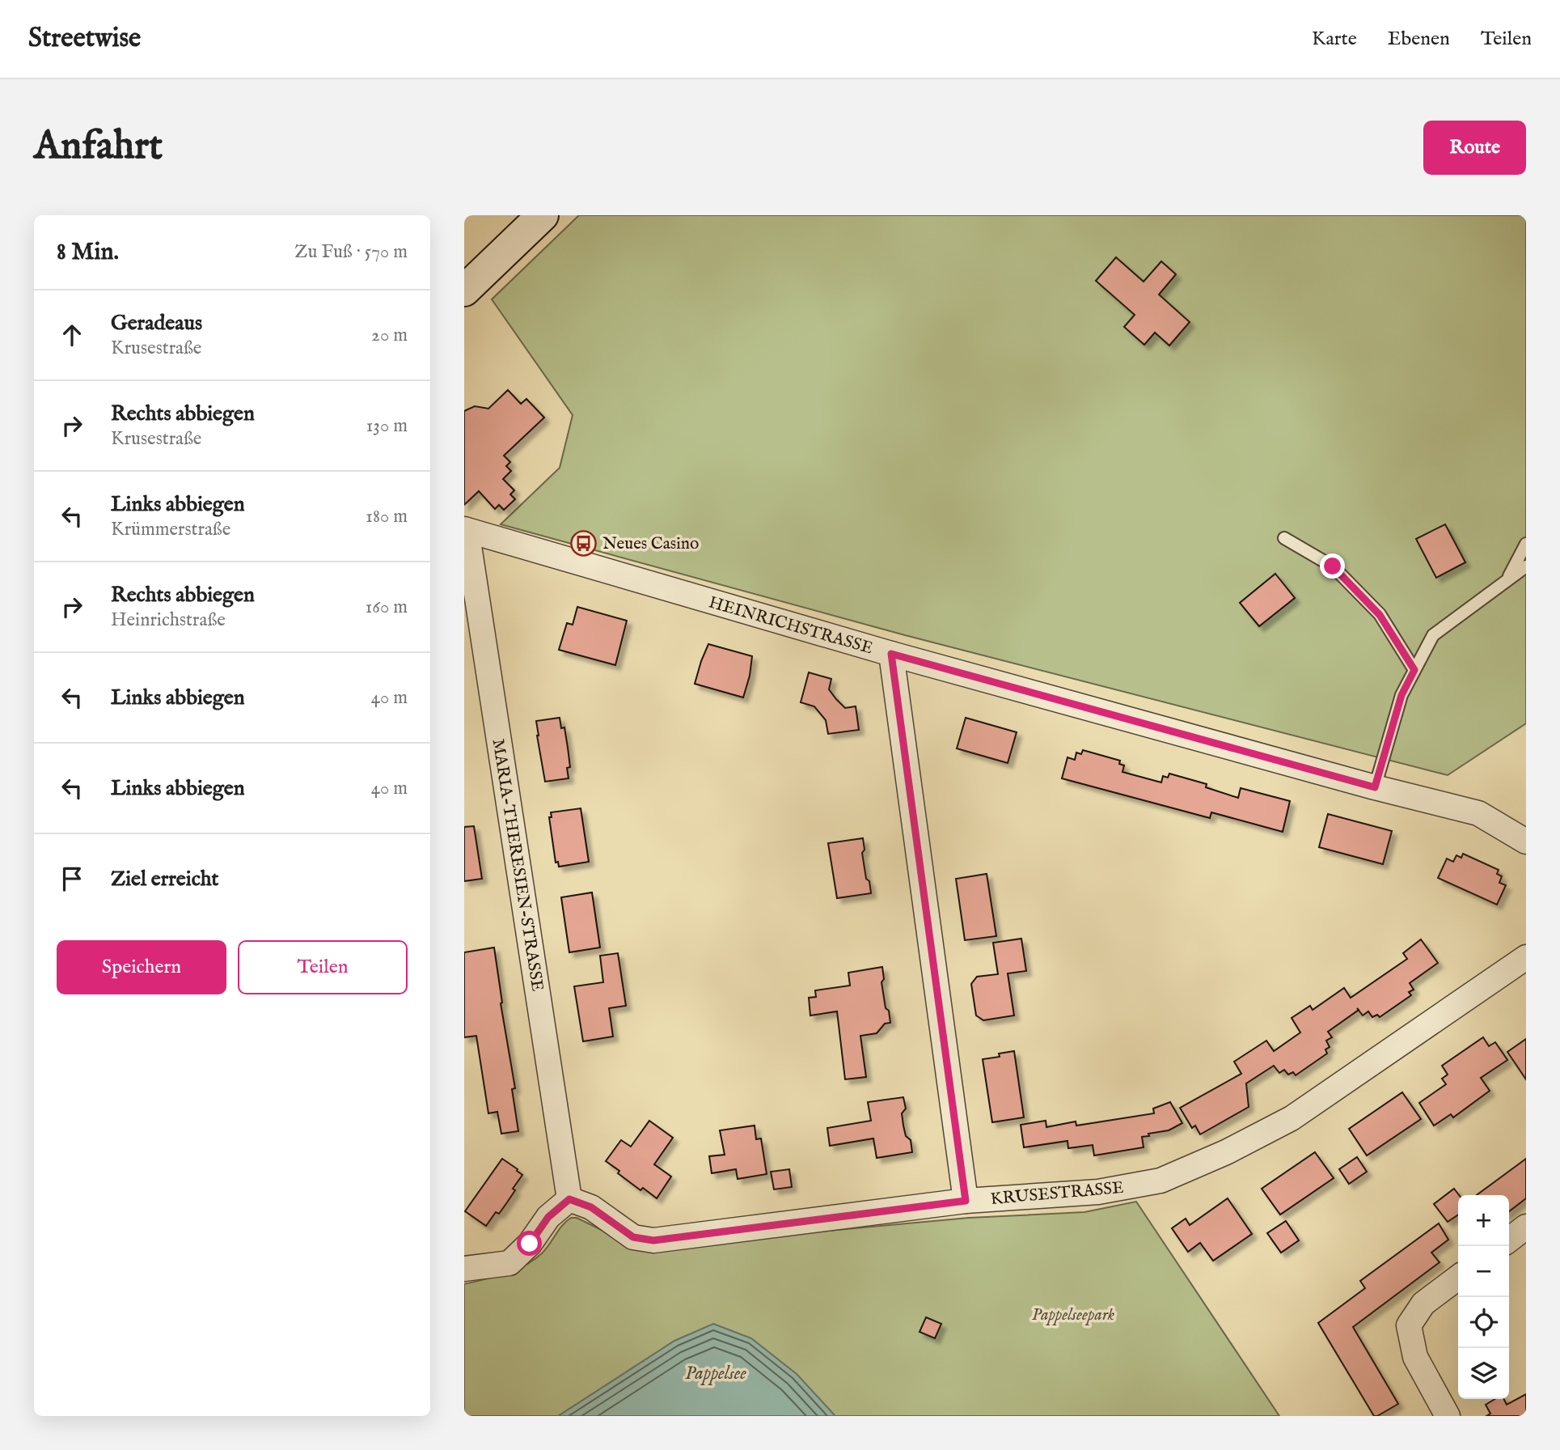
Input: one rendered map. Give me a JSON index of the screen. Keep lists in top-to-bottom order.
{
  "streets": {
    "street": ["HEINRICHSTRASSE", "MARIA-THERESIEN-STRASSE", "KRUSESTRASSE"]
  },
  "crossings": [
    ["HEINRICHSTRASSE", "MARIA-THERESIEN-STRASSE"],
    ["MARIA-THERESIEN-STRASSE", "KRUSESTRASSE"]
  ],
  "water": ["Pappelsee"],
  "parks": ["Pappelseepark"],
  "places": {
    "bus stop": ["Neues Casino"]
  },
  "page": {
    "header": "Streetwise",
    "nav": ["Karte", "Ebenen", "Teilen"],
    "buttons": [
      "Route",
      ["Speichern", "Teilen"]
    ],
    "title": "Anfahrt",
    "heading": ["8 Min.", "Zu Fuß · 570 m"],
    "list": [
      ["Geradeaus", "Krusestraße", "20 m"],
      ["Rechts abbiegen", "Krusestraße", "130 m"],
      ["Links abbiegen", "Krümmerstraße", "180 m"],
      ["Rechts abbiegen", "Heinrichstraße", "160 m"],
      ["Links abbiegen", "40 m"],
      ["Links abbiegen", "40 m"],
      "Ziel erreicht"
    ],
    "map_buttons": ["+", "−"]
  }
}
